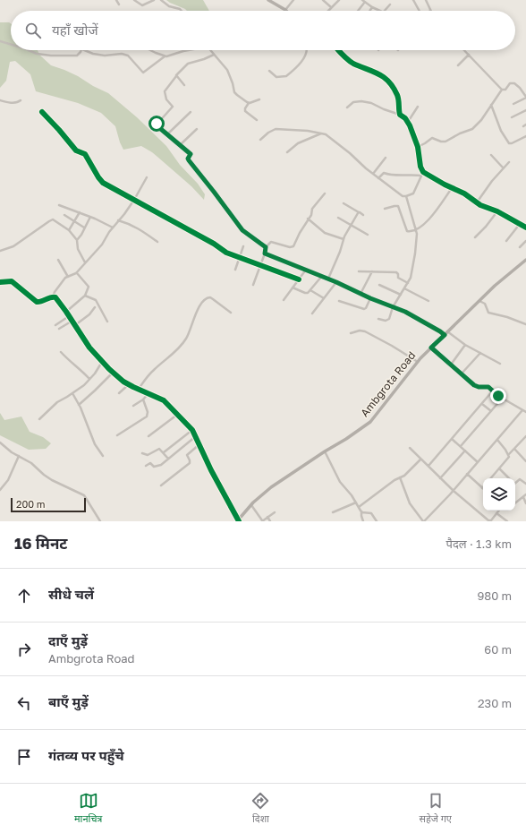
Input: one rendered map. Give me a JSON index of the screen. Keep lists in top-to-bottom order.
{
  "streets": {
    "main road": ["Ambgrota Road"]
  },
  "scale_bar": "200 m",
  "page": {
    "search": "यहाँ खोजें",
    "scale": "200 m",
    "heading": ["16 मिनट", "पैदल · 1.3 km"],
    "list": [
      ["सीधे चलें", "980 m"],
      ["दाएँ मुड़ें", "Ambgrota Road", "60 m"],
      ["बाएँ मुड़ें", "230 m"],
      "गंतव्य पर पहुँचे"
    ],
    "nav": ["मानचित्र", "दिशा", "सहेजे गए"]
  }
}
